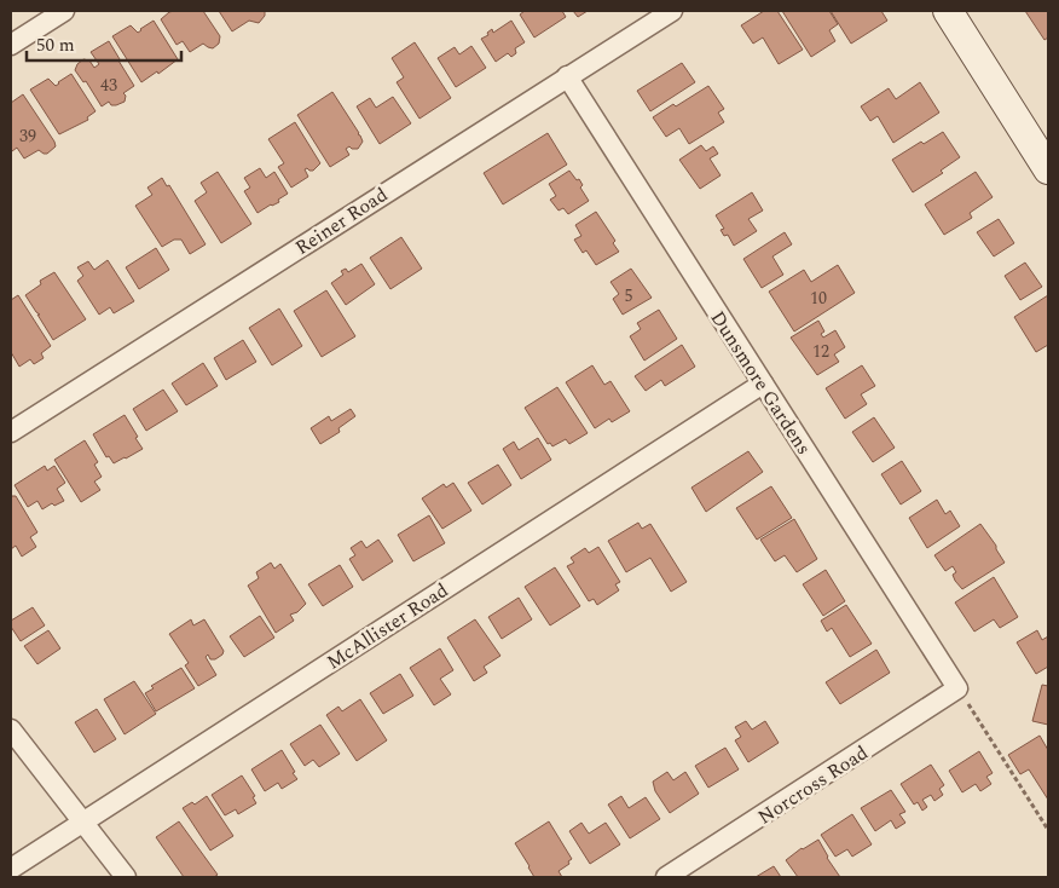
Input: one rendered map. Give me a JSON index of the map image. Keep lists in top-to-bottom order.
{
  "streets": {
    "street": [
      "Reiner Road",
      "Dunsmore Gardens",
      "McAllister Road",
      "Norcross Road"
    ]
  },
  "crossings": [
    ["Reiner Road", "Dunsmore Gardens"],
    ["Dunsmore Gardens", "McAllister Road"],
    ["Dunsmore Gardens", "Norcross Road"]
  ],
  "house_numbers": [
    "43",
    "39",
    "5",
    "10",
    "12"
  ],
  "scale_bar": "50 m"
}
